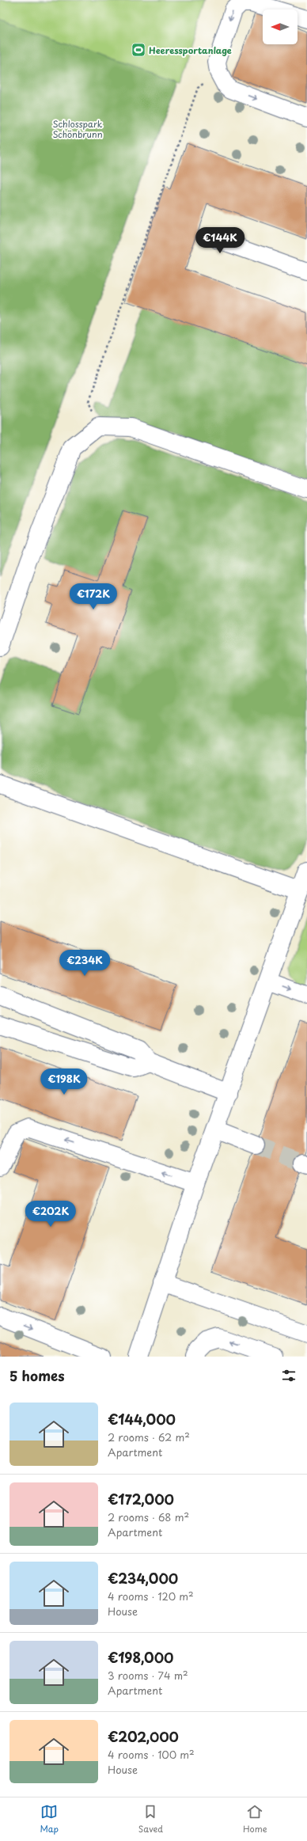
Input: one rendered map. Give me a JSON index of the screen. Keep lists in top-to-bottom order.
{
  "parks": ["Schlosspark Schönbrunn"],
  "places": {
    "sports": ["Heeressportanlage"]
  },
  "north": "left",
  "page": {
    "price": [
      "€144K",
      "€172K",
      "€234K",
      "€198K",
      "€202K"
    ],
    "heading": "5 homes",
    "list": [
      {
        "name": "€144,000",
        "note": "2 rooms · 62 m² · Apartment"
      },
      {
        "name": "€172,000",
        "note": "2 rooms · 68 m² · Apartment"
      },
      {
        "name": "€234,000",
        "note": "4 rooms · 120 m² · House"
      },
      {
        "name": "€198,000",
        "note": "3 rooms · 74 m² · Apartment"
      },
      {
        "name": "€202,000",
        "note": "4 rooms · 100 m² · House"
      }
    ],
    "tabs": ["Map", "Saved", "Home"]
  }
}
